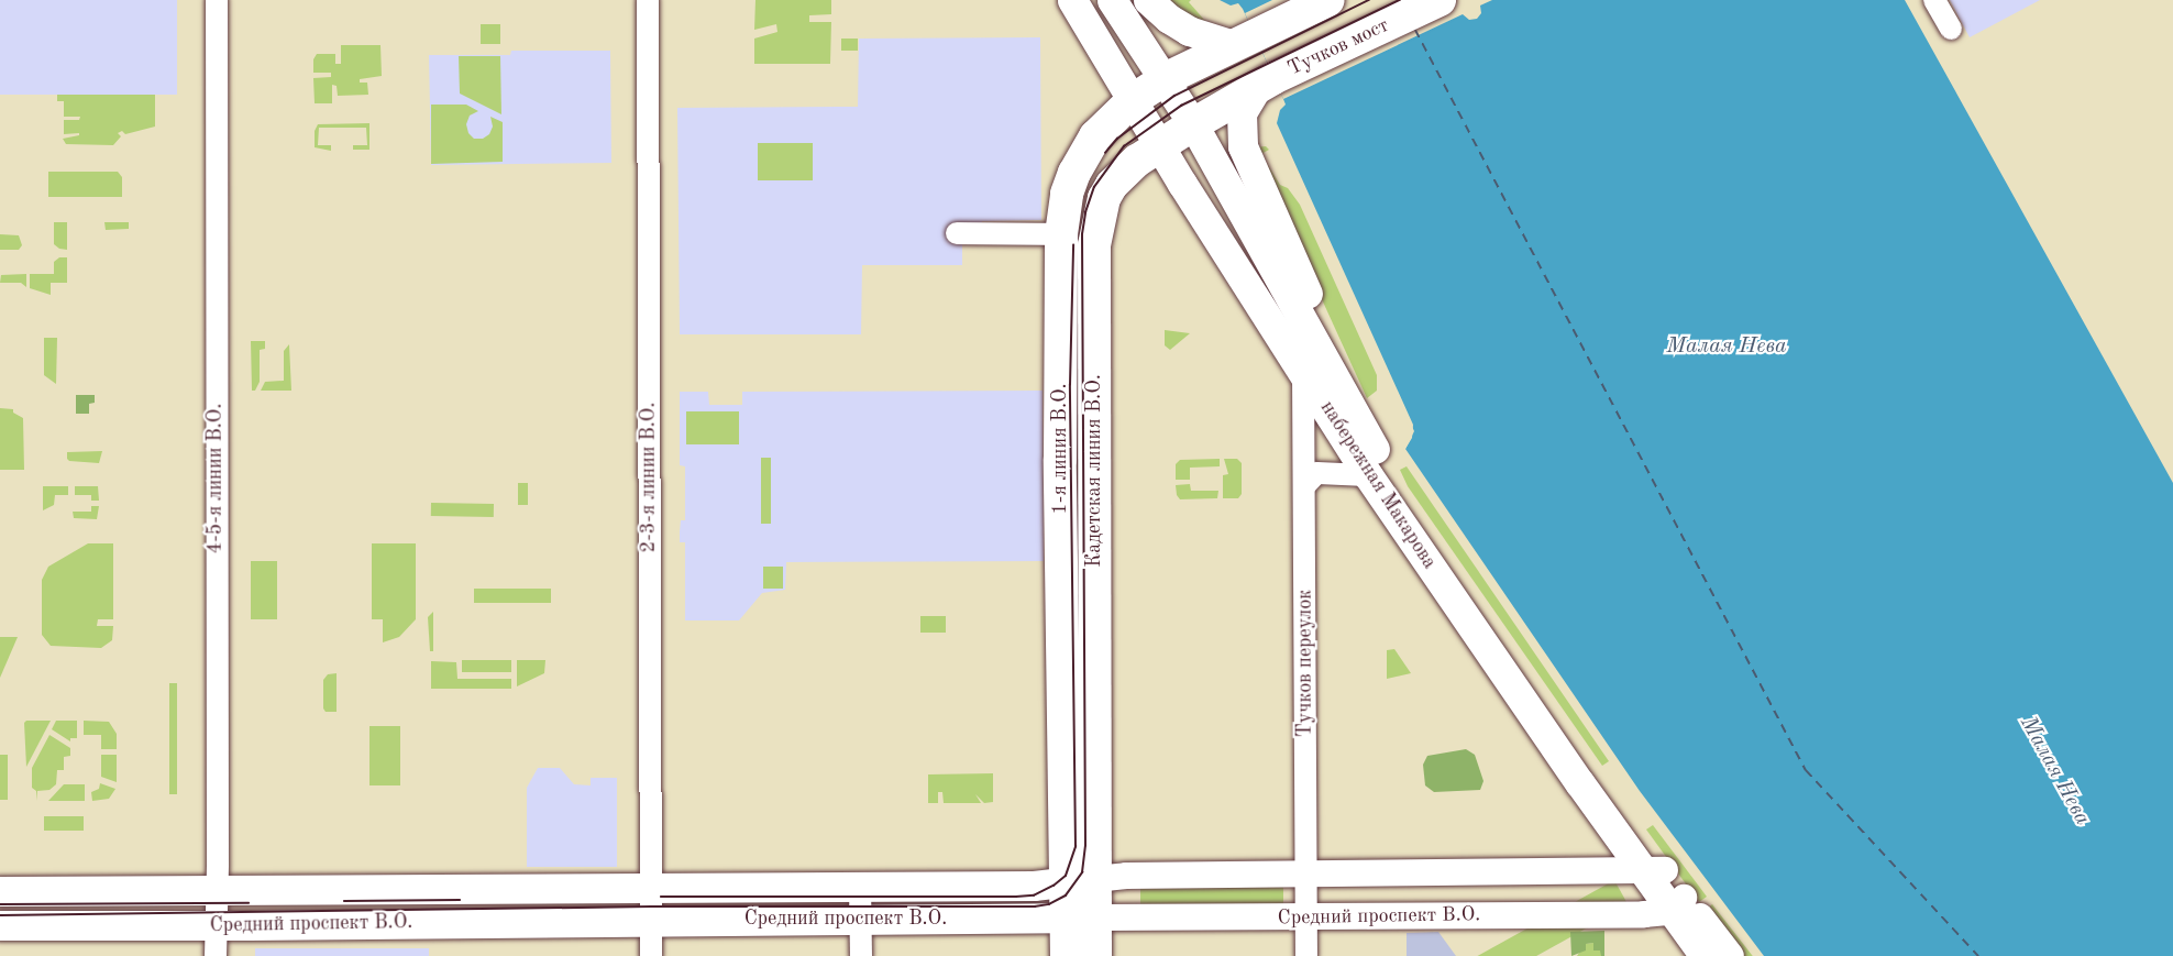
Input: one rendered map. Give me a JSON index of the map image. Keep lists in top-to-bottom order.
{
  "streets": {
    "main road": [
      "Тучков мост",
      "1-я линия В.О.",
      "Кадетская линия В.О.",
      "набережная Макарова",
      "Средний проспект В.О."
    ],
    "street": ["2-3-я линии В.О.", "4-5-я линии В.О.", "Тучков переулок"]
  },
  "crossings": [
    ["Тучков мост", "Кадетская линия В.О."],
    ["1-я линия В.О.", "Кадетская линия В.О."],
    ["1-я линия В.О.", "набережная Макарова"],
    ["1-я линия В.О.", "Средний проспект В.О."],
    ["Кадетская линия В.О.", "набережная Макарова"],
    ["Кадетская линия В.О.", "Средний проспект В.О."],
    ["2-3-я линии В.О.", "Средний проспект В.О."],
    ["4-5-я линии В.О.", "Средний проспект В.О."],
    ["набережная Макарова", "Тучков переулок"],
    ["набережная Макарова", "Средний проспект В.О."],
    ["Тучков переулок", "Средний проспект В.О."]
  ],
  "water": ["Малая Нева"]
}
